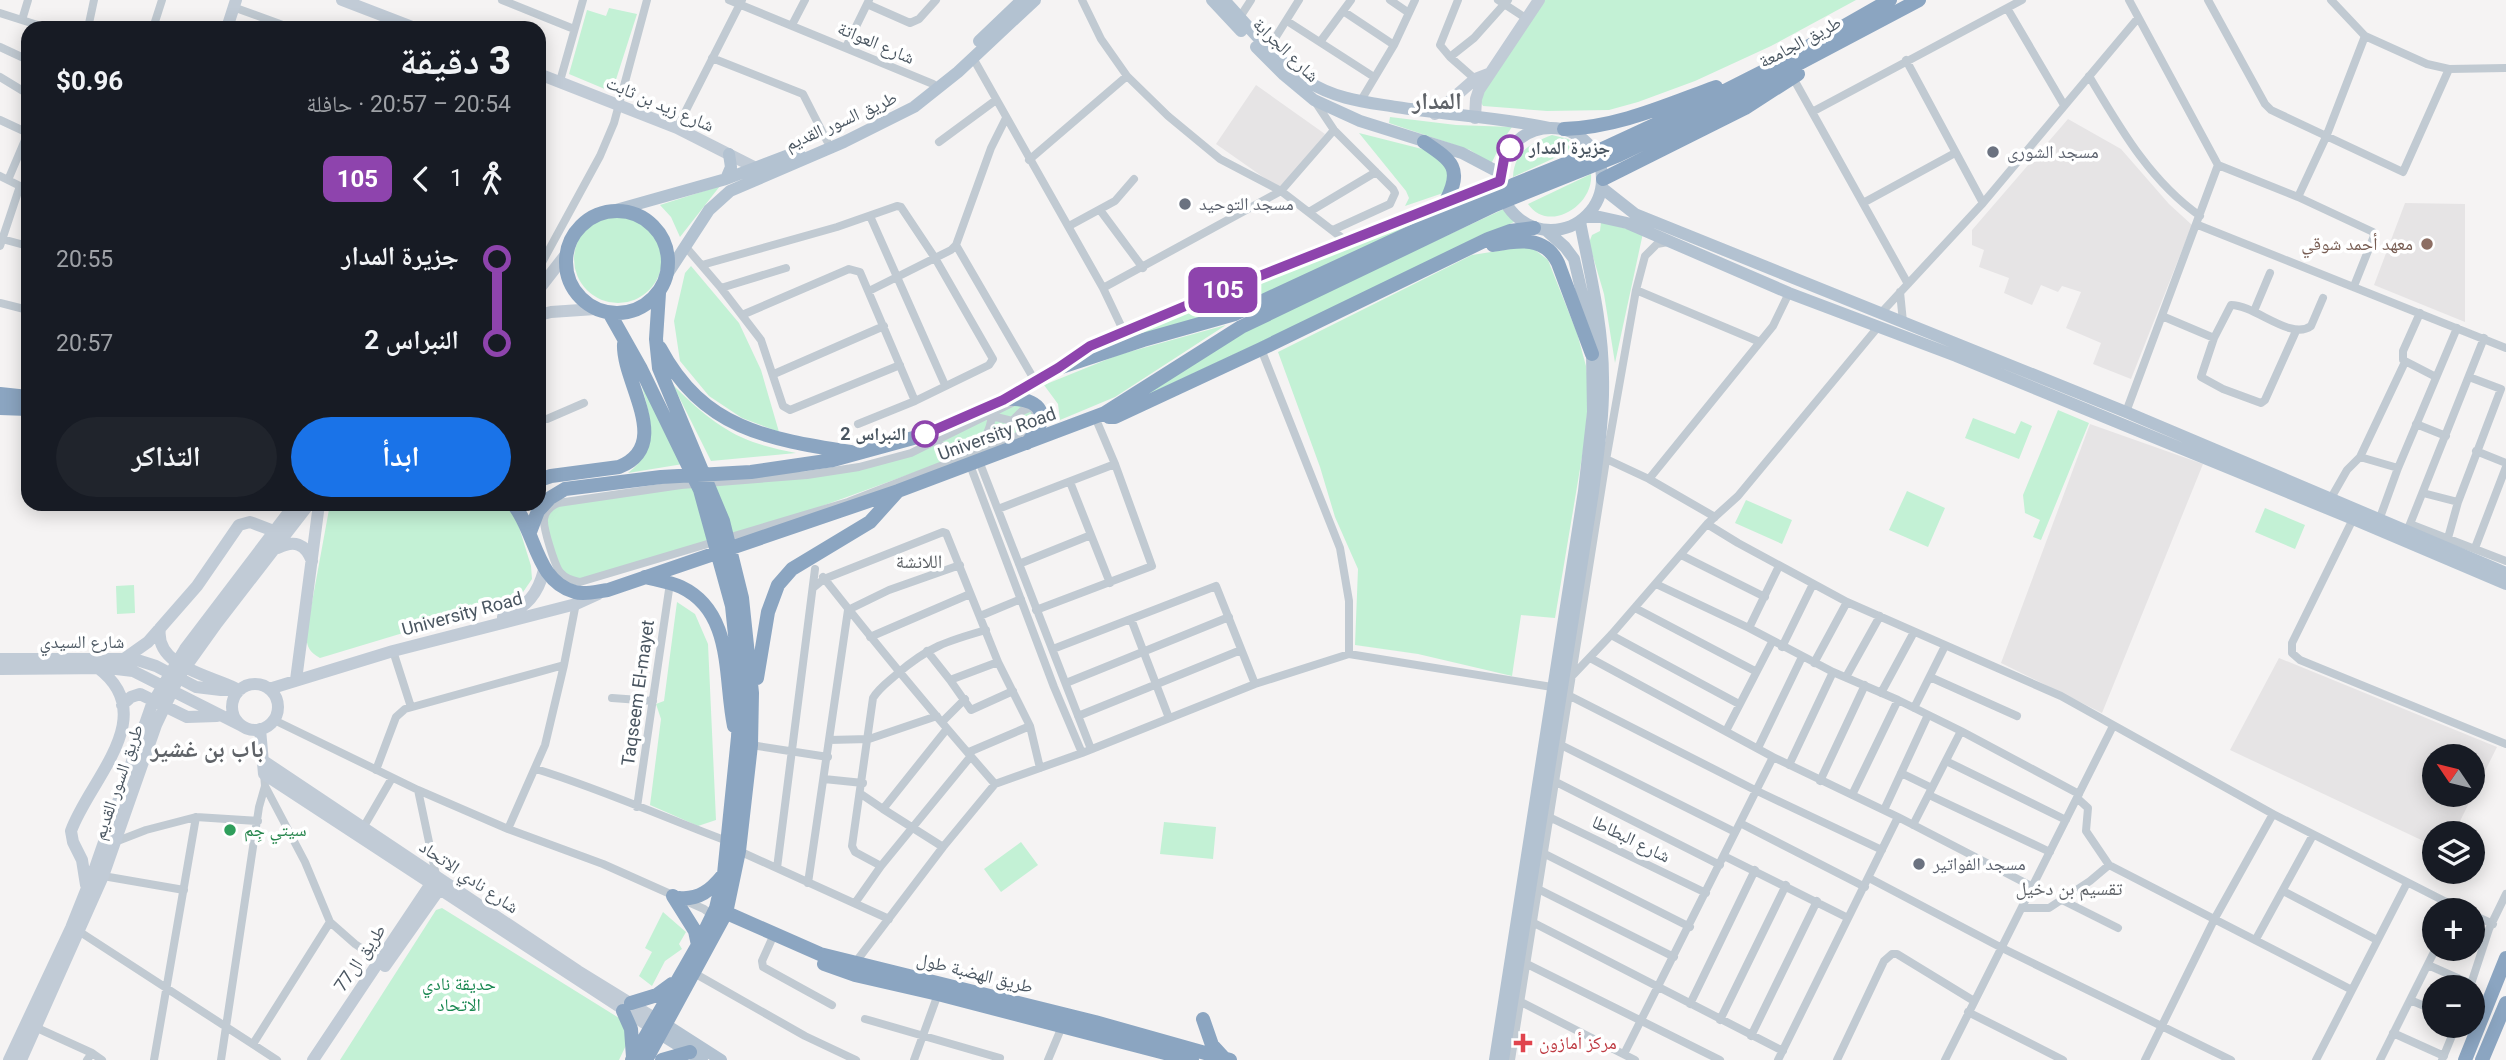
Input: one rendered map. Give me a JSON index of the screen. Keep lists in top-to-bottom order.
{
  "streets": {
    "highway": ["طريق الجامعة", "University Road", "طريق الهضبة طول"],
    "main road": [
      "شارع الجرابة",
      "شارع زيد بن ثابت",
      "طريق السور القديم",
      "شارع السيدي",
      "شارع نادي الاتحاد",
      "طريق ال77"
    ],
    "street": ["شارع العواتة", "Taqseem El-mayet", "شارع البطاطا"]
  },
  "crossings": [
    ["طريق الجامعة", "University Road"],
    ["شارع العواتة", "طريق السور القديم"],
    ["شارع زيد بن ثابت", "طريق السور القديم"],
    ["University Road", "شارع السيدي"],
    ["شارع نادي الاتحاد", "طريق ال77"]
  ],
  "districts": [
    "المدار",
    "اللانشة",
    "باب بن غشير",
    "تقسيم بن دخيل"
  ],
  "parks": ["حديقة نادي الاتحاد"],
  "places": {
    "other": [
      "جزيرة المدار",
      "مسجد الشورى",
      "مسجد التوحيد",
      "معهد أحمد شوقي",
      "النبراس 2",
      "سيتي جِم",
      "مسجد الفواتير"
    ],
    "health": ["مركز أمازون"]
  },
  "lines": ["bus line 105"],
  "north": "top left",
  "page": {
    "on_map": "105",
    "heading": ["3 دقيقة", "20:54 – 20:57 · حافلة", "$0.96"],
    "legs": ["1", "105"],
    "list": [
      {
        "name": "جزيرة المدار",
        "value": "20:55"
      },
      {
        "name": "النبراس 2",
        "value": "20:57"
      }
    ],
    "buttons": ["ابدأ", "التذاكر"],
    "map_buttons": ["+", "−"]
  }
}
